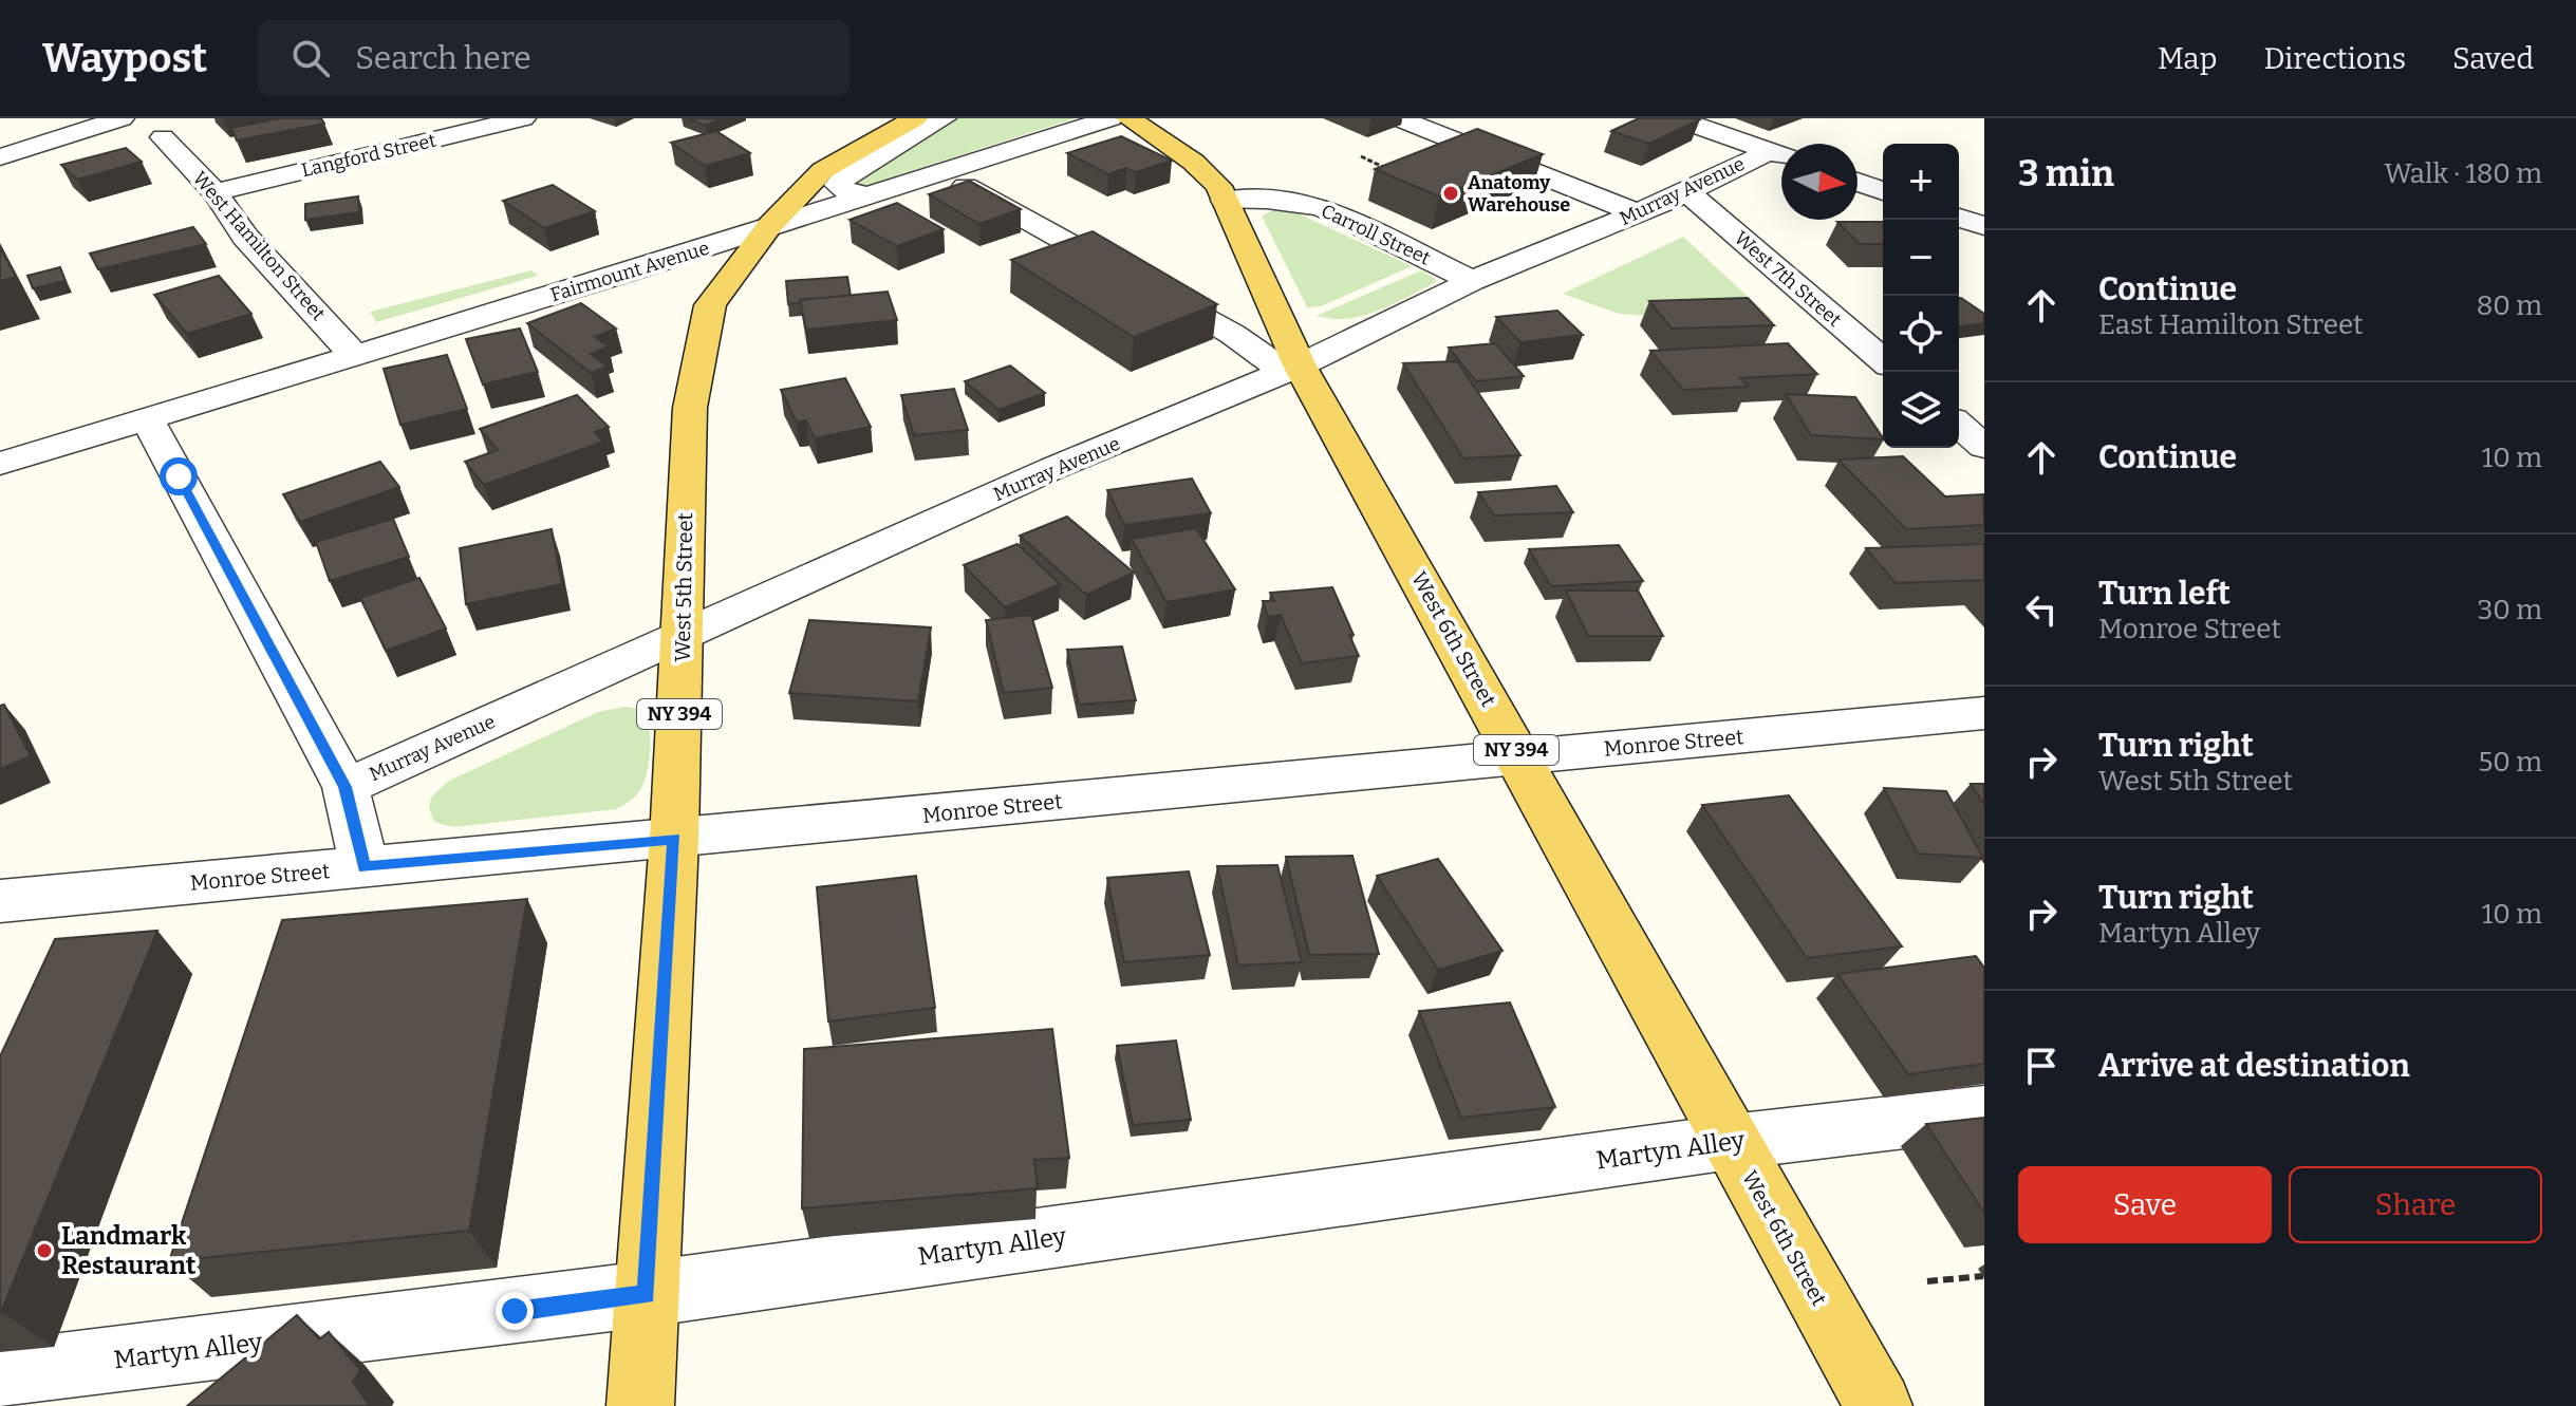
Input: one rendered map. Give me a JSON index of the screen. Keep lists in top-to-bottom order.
{
  "streets": {
    "main road": ["West 5th Street", "West 6th Street", "NY 394"],
    "street": [
      "Langford Street",
      "Murray Avenue",
      "Carroll Street",
      "West Hamilton Street",
      "Fairmount Avenue",
      "West 7th Street",
      "Monroe Street",
      "Martyn Alley"
    ]
  },
  "crossings": [
    ["Langford Street", "West Hamilton Street"],
    ["Murray Avenue", "Carroll Street"],
    ["Murray Avenue", "West 7th Street"],
    ["Murray Avenue", "West 5th Street"],
    ["Murray Avenue", "West 6th Street"],
    ["Carroll Street", "West 6th Street"],
    ["West Hamilton Street", "Fairmount Avenue"],
    ["Fairmount Avenue", "West 5th Street"],
    ["West 5th Street", "Monroe Street"],
    ["West 5th Street", "Martyn Alley"],
    ["West 6th Street", "Monroe Street"],
    ["West 6th Street", "Martyn Alley"]
  ],
  "places": ["Anatomy Warehouse", "Landmark Restaurant"],
  "north": "right",
  "page": {
    "header": "Waypost",
    "search": "Search here",
    "nav": ["Map", "Directions", "Saved"],
    "heading": ["3 min", "Walk · 180 m"],
    "map_buttons": ["+", "−"],
    "list": [
      ["Continue", "East Hamilton Street", "80 m"],
      ["Continue", "10 m"],
      ["Turn left", "Monroe Street", "30 m"],
      ["Turn right", "West 5th Street", "50 m"],
      ["Turn right", "Martyn Alley", "10 m"],
      "Arrive at destination"
    ],
    "buttons": ["Save", "Share"]
  }
}
